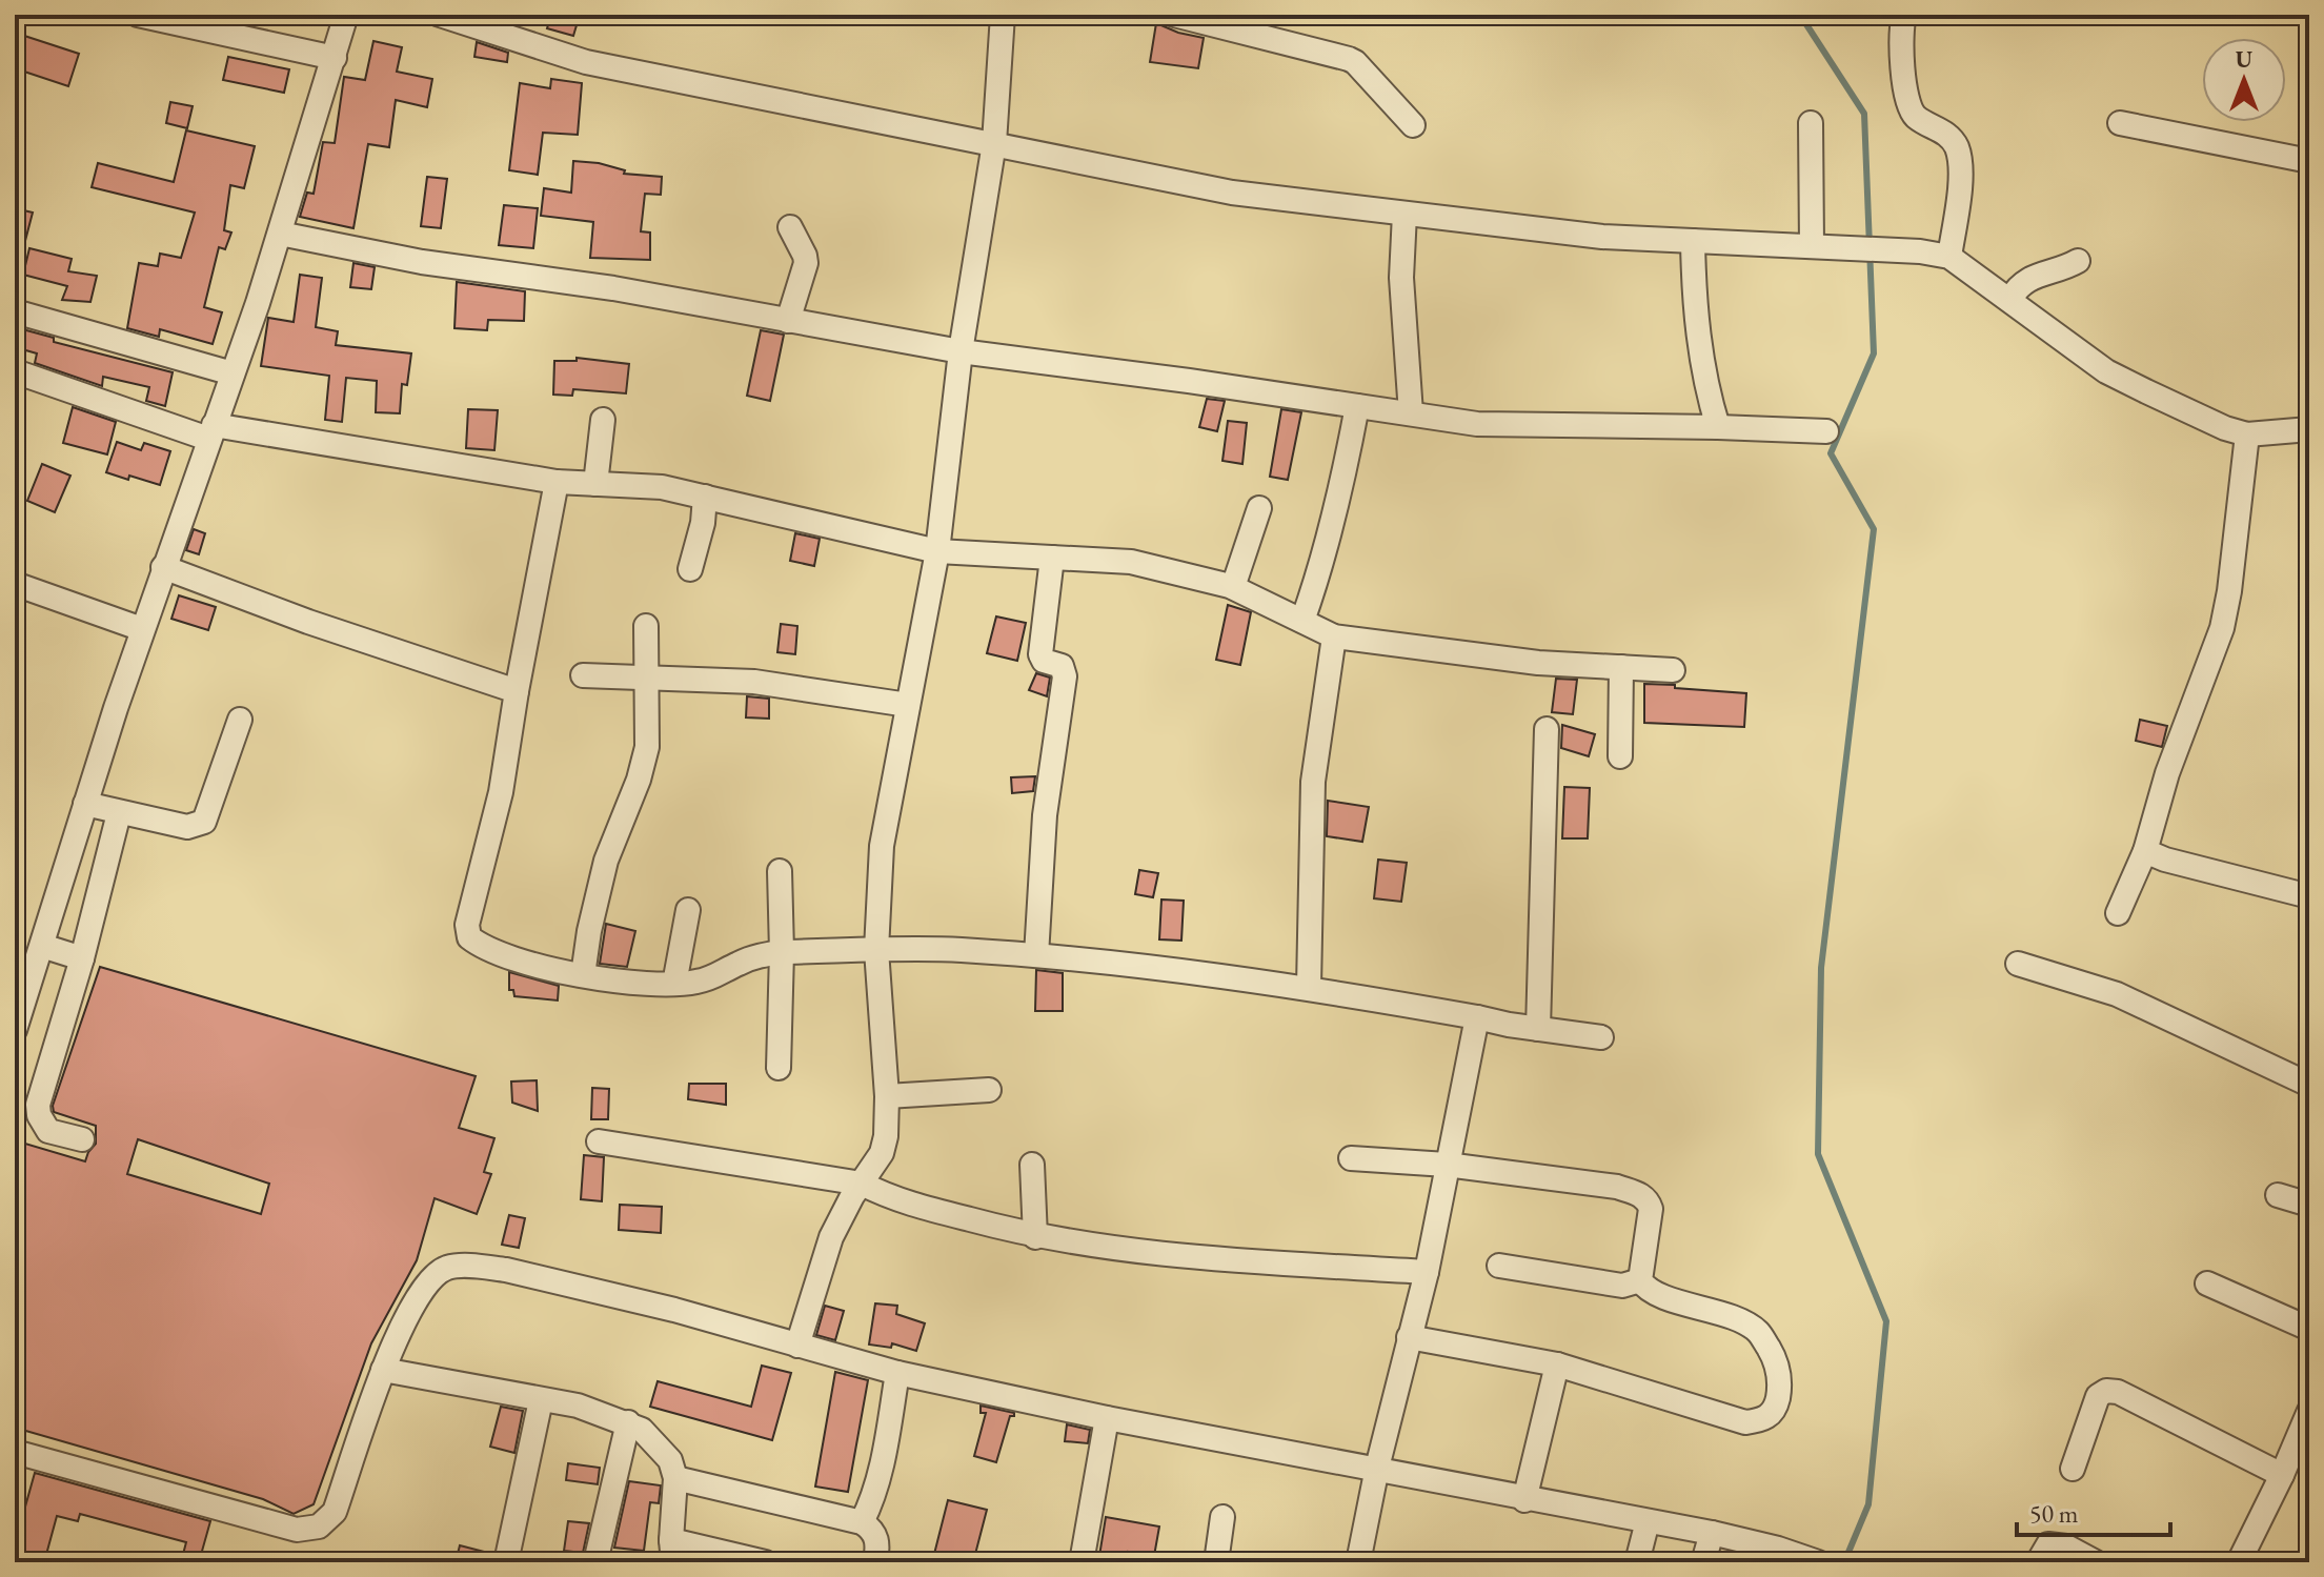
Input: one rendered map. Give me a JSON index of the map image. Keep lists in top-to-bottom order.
{
  "scale_bar": "50 m",
  "north": "top"
}
